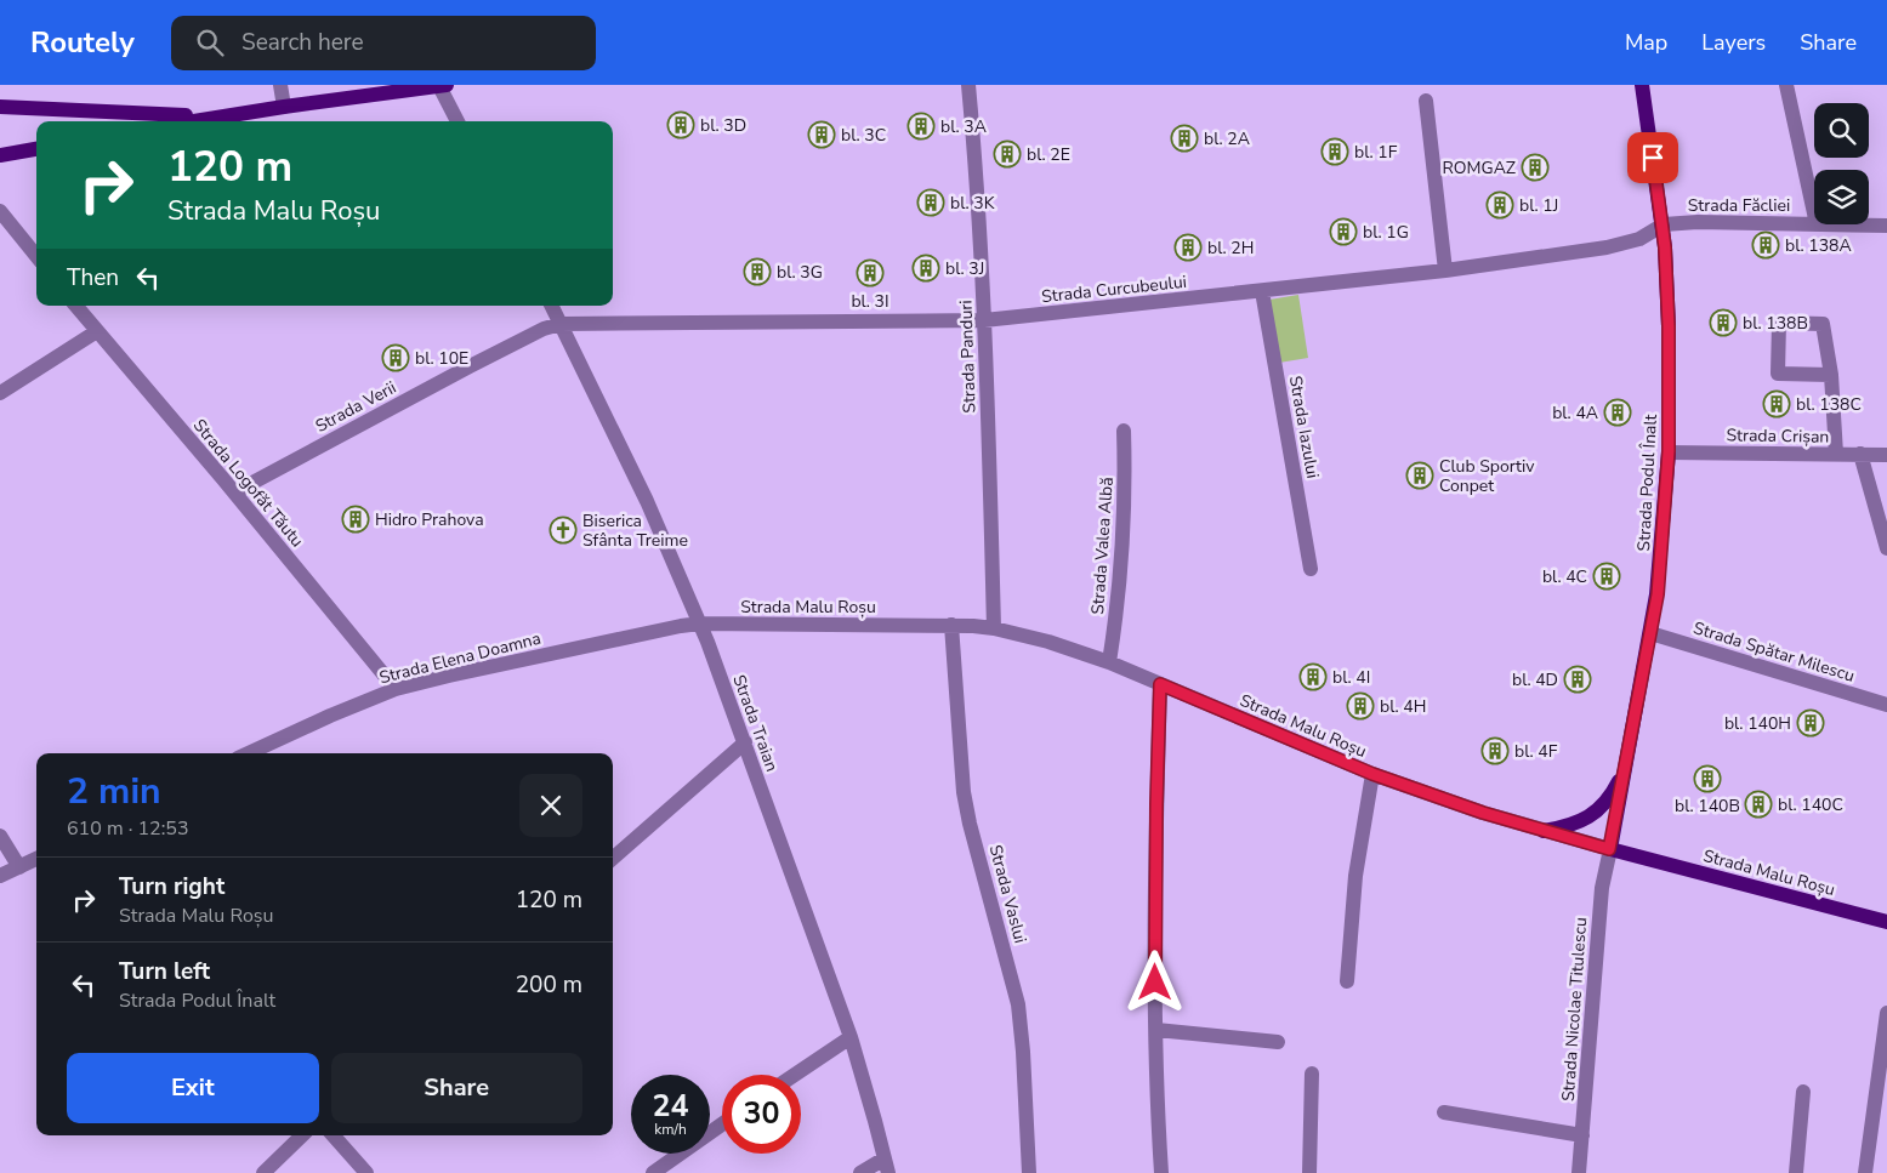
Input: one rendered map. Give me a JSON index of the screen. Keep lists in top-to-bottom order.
{
  "streets": {
    "main road": ["Strada Podul Înalt", "Strada Malu Roșu"],
    "street": [
      "Strada Făcliei",
      "Strada Curcubeului",
      "Strada Panduri",
      "Strada Verii",
      "Strada Iazului",
      "Strada Crișan",
      "Strada Logofăt Tăutu",
      "Strada Valea Albă",
      "Strada Spătar Milescu",
      "Strada Elena Doamna",
      "Strada Traian",
      "Strada Vaslui",
      "Strada Nicolae Titulescu"
    ]
  },
  "crossings": [
    ["Strada Făcliei", "Strada Curcubeului"],
    ["Strada Făcliei", "Strada Podul Înalt"],
    ["Strada Curcubeului", "Strada Panduri"],
    ["Strada Curcubeului", "Strada Verii"],
    ["Strada Curcubeului", "Strada Iazului"],
    ["Strada Curcubeului", "Strada Podul Înalt"],
    ["Strada Curcubeului", "Strada Traian"],
    ["Strada Panduri", "Strada Malu Roșu"],
    ["Strada Verii", "Strada Logofăt Tăutu"],
    ["Strada Verii", "Strada Traian"],
    ["Strada Crișan", "Strada Podul Înalt"],
    ["Strada Logofăt Tăutu", "Strada Elena Doamna"],
    ["Strada Podul Înalt", "Strada Malu Roșu"],
    ["Strada Podul Înalt", "Strada Spătar Milescu"],
    ["Strada Podul Înalt", "Strada Nicolae Titulescu"],
    ["Strada Valea Albă", "Strada Malu Roșu"],
    ["Strada Malu Roșu", "Strada Elena Doamna"],
    ["Strada Malu Roșu", "Strada Traian"],
    ["Strada Malu Roșu", "Strada Vaslui"],
    ["Strada Malu Roșu", "Strada Nicolae Titulescu"],
    ["Strada Elena Doamna", "Strada Traian"]
  ],
  "places": {
    "building": [
      "bl. 3D",
      "bl. 3A",
      "bl. 3C",
      "bl. 2A",
      "bl. 1F",
      "bl. 2E",
      "ROMGAZ",
      "bl. 3K",
      "bl. 1J",
      "bl. 1G",
      "bl. 138A",
      "bl. 2H",
      "bl. 3J",
      "bl. 3G",
      "bl. 3I",
      "bl. 138B",
      "bl. 10E",
      "bl. 138C",
      "bl. 4A",
      "Club Sportiv Conpet",
      "Hidro Prahova",
      "bl. 4C",
      "bl. 4I",
      "bl. 4D",
      "bl. 4H",
      "bl. 140H",
      "bl. 4F",
      "bl. 140B",
      "bl. 140C"
    ],
    "church": ["Biserica Sfânta Treime"]
  },
  "page": {
    "header": "Routely",
    "search": "Search here",
    "nav": ["Map", "Layers", "Share"],
    "turn": ["120 m", "Strada Malu Roșu"],
    "then": "Then",
    "heading": ["2 min", "610 m · 12:53"],
    "list": [
      {
        "name": "Turn right",
        "note": "Strada Malu Roșu",
        "value": "120 m"
      },
      {
        "name": "Turn left",
        "note": "Strada Podul Înalt",
        "value": "200 m"
      }
    ],
    "buttons": ["Exit", "Share"],
    "speed": "24 km/h",
    "limit": "30"
  }
}
